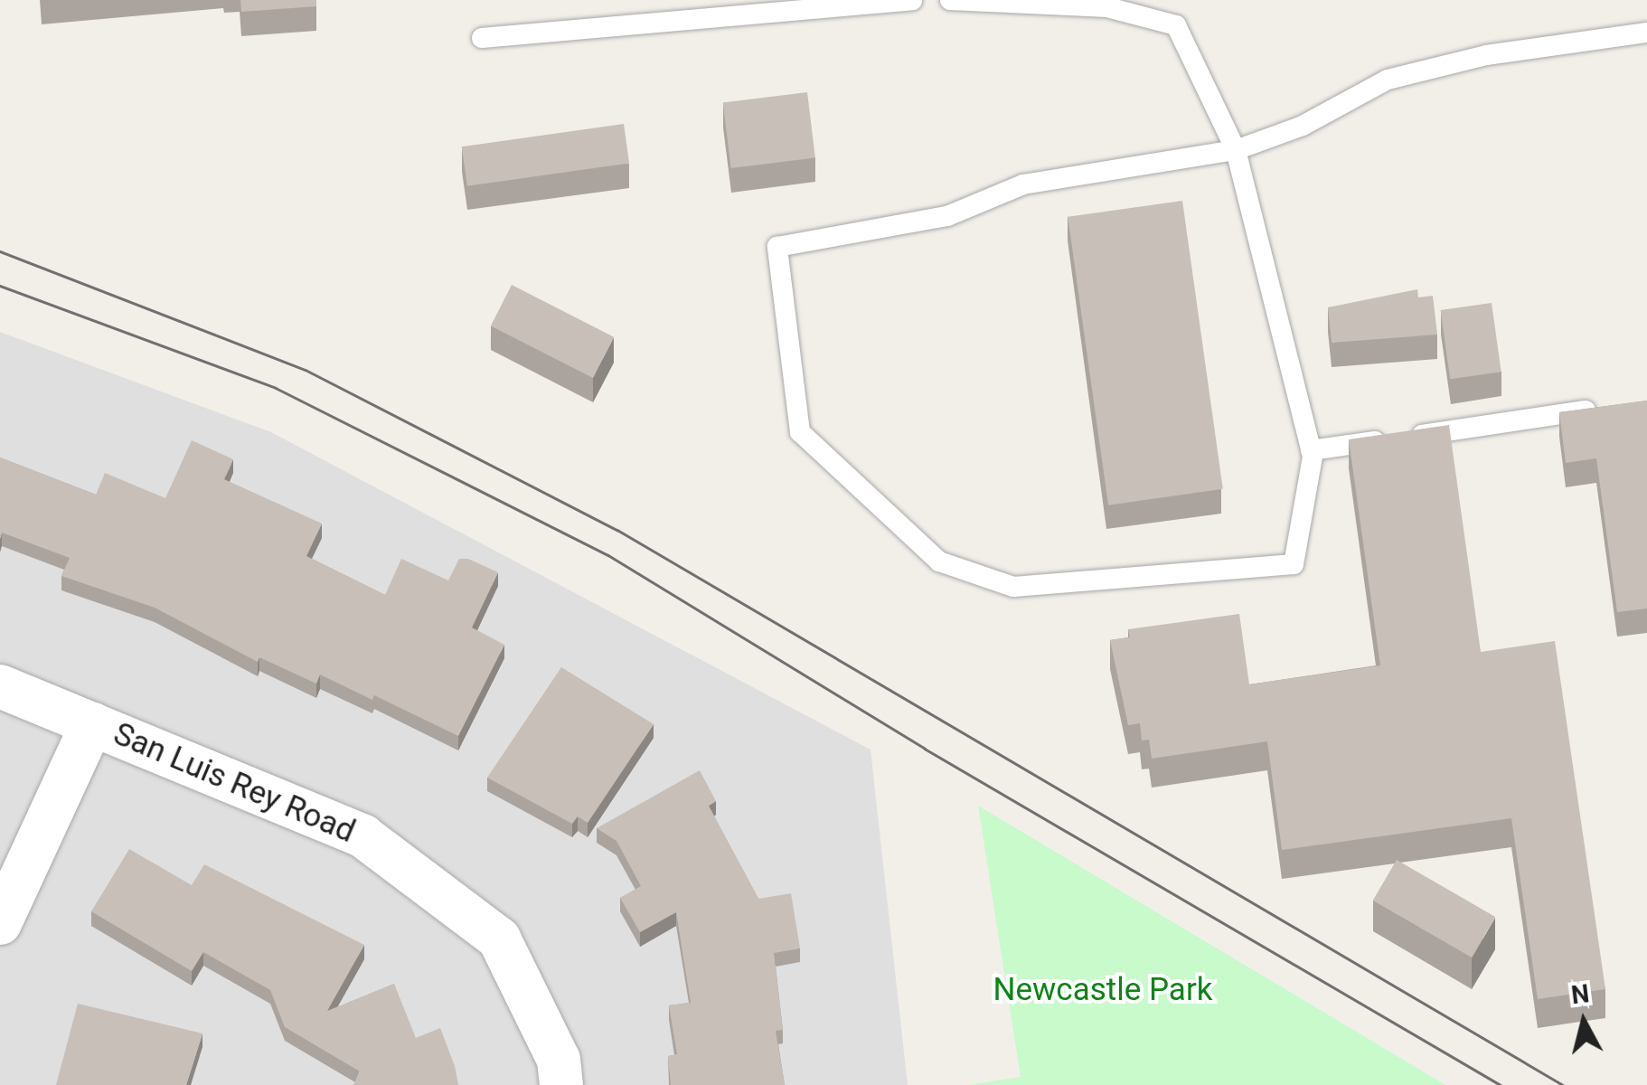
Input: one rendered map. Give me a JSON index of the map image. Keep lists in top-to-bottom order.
{
  "streets": {
    "street": ["San Luis Rey Road"]
  },
  "parks": ["Newcastle Park"],
  "north": "top"
}
